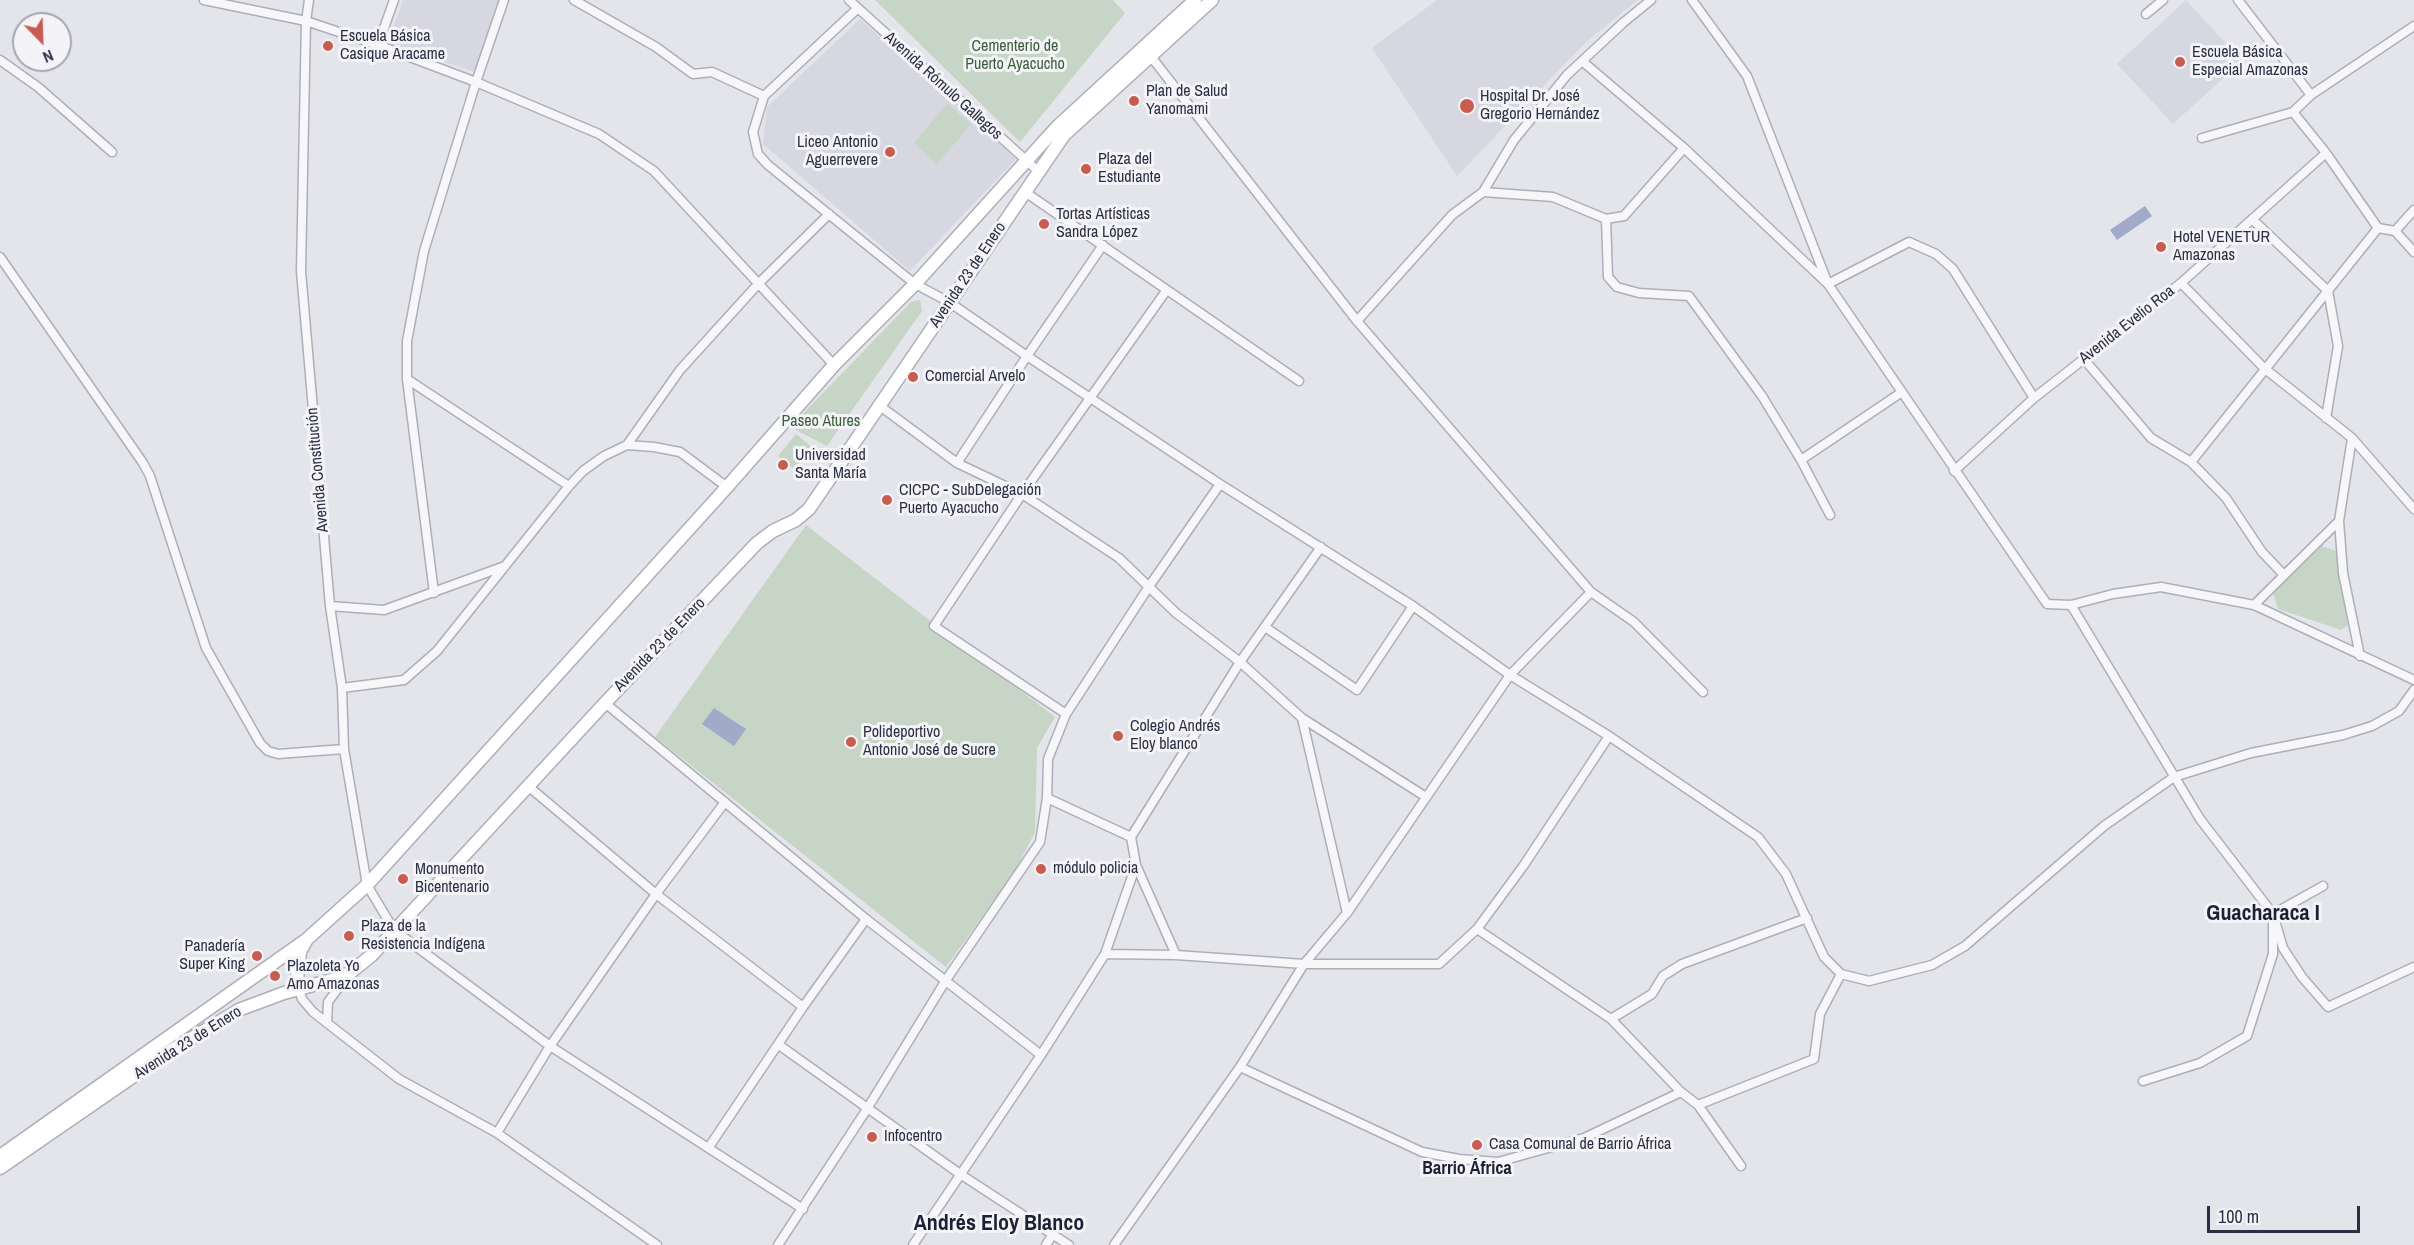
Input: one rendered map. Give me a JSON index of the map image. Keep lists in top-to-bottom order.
{
  "streets": {
    "main road": ["Avenida 23 de Enero"],
    "street": ["Avenida Rómulo Gallegos", "Avenida Evelio Roa", "Avenida Constitución"]
  },
  "crossings": [
    ["Avenida Rómulo Gallegos", "Avenida 23 de Enero"],
    ["Avenida 23 de Enero", "Avenida Constitución"]
  ],
  "districts": ["Guacharaca I", "Barrio África", "Andrés Eloy Blanco"],
  "parks": ["Cementerio de Puerto Ayacucho", "Paseo Atures"],
  "places": [
    "Escuela Básica Casique Aracame",
    "Escuela Básica Especial Amazonas",
    "Plan de Salud Yanomami",
    "Hospital Dr. José Gregorio Hernández",
    "Liceo Antonio Aguerrevere",
    "Plaza del Estudiante",
    "Tortas Artísticas Sandra López",
    "Hotel VENETUR Amazonas",
    "Comercial Arvelo",
    "Universidad Santa María",
    "CICPC - SubDelegación Puerto Ayacucho",
    "Colegio Andrés Eloy blanco",
    "Polideportivo Antonio José de Sucre",
    "módulo policia",
    "Monumento Bicentenario",
    "Plaza de la Resistencia Indígena",
    "Panadería Super King",
    "Plazoleta Yo Amo Amazonas",
    "Infocentro",
    "Casa Comunal de Barrio África"
  ],
  "scale_bar": "100 m",
  "north": "bottom right"
}
